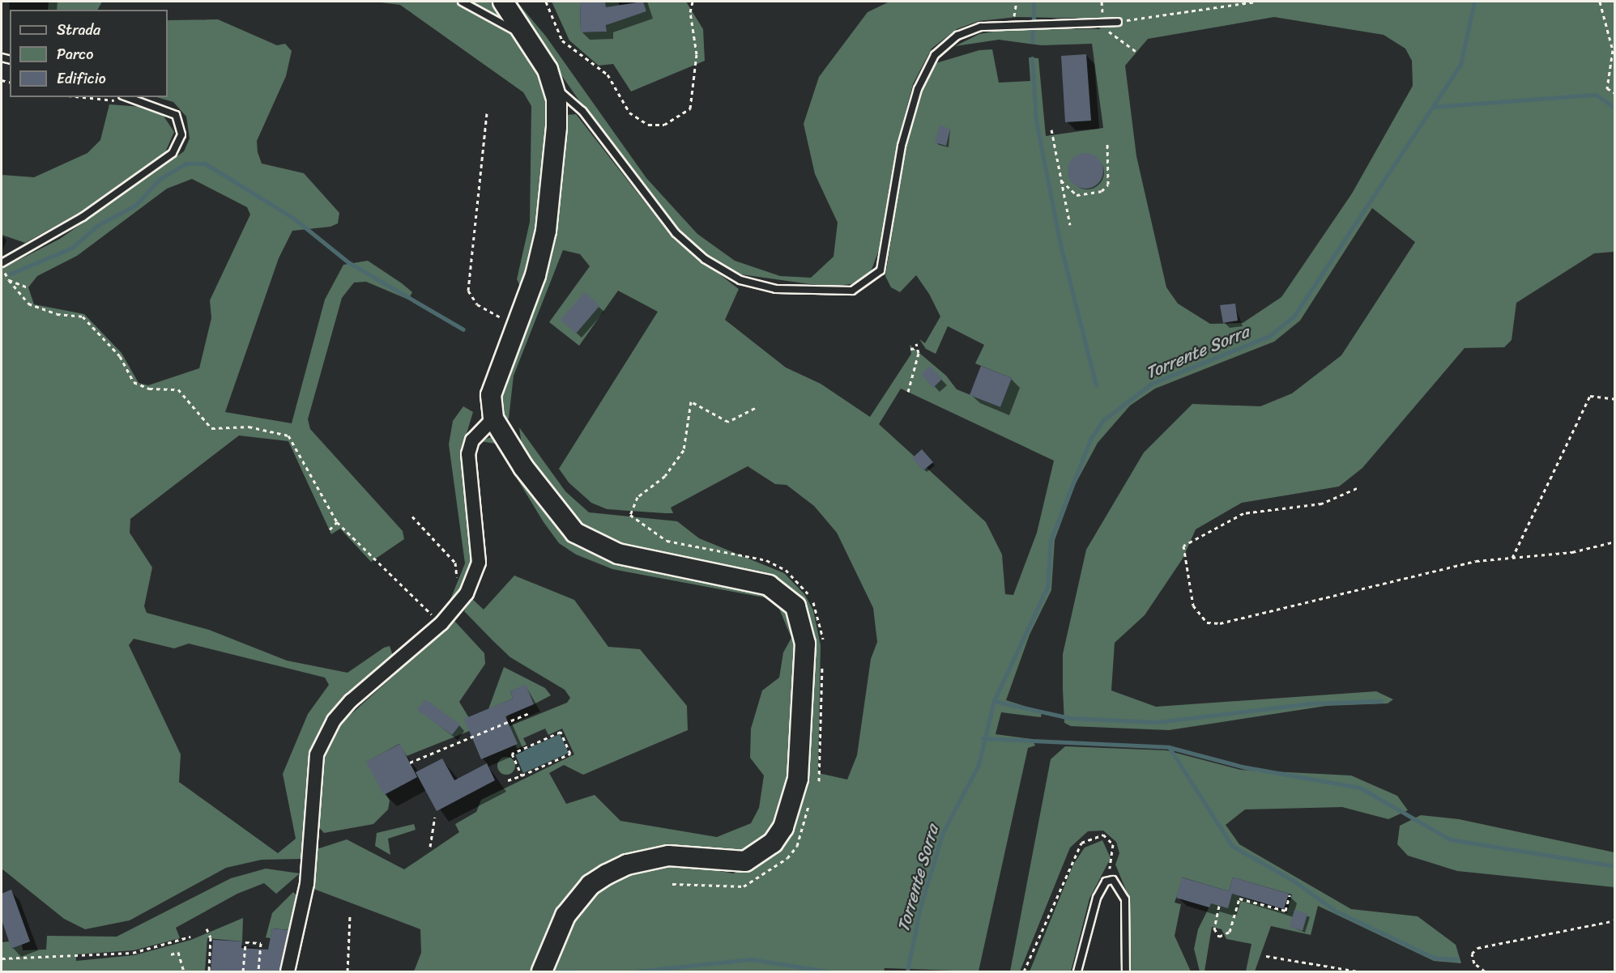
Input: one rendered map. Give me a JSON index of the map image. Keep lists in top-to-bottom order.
{
  "water": ["Torrente Sorra"],
  "legend": ["Strada", "Parco", "Edificio"]
}
